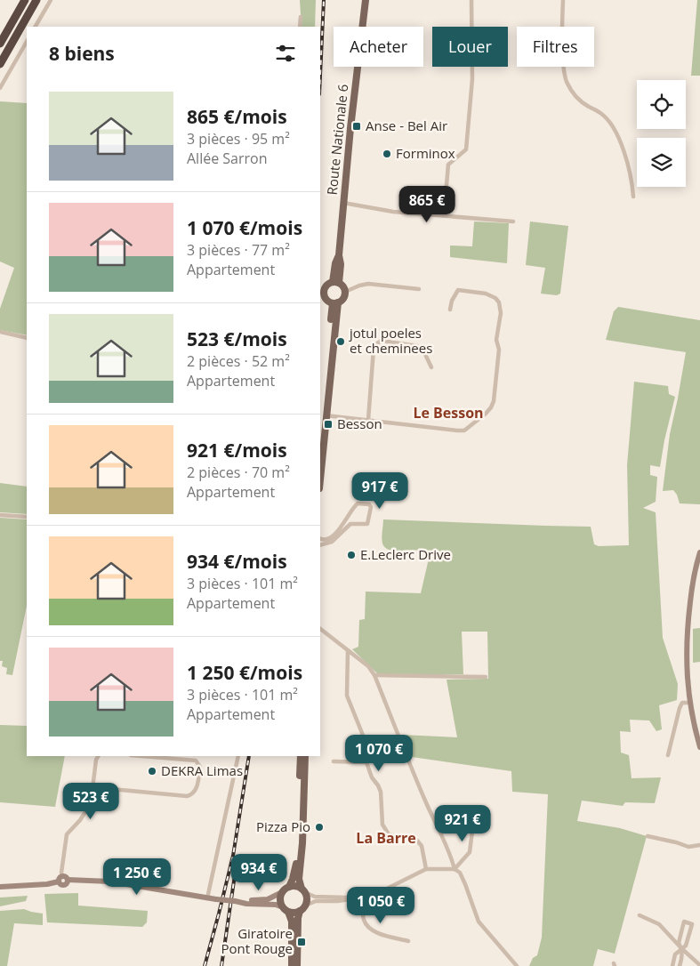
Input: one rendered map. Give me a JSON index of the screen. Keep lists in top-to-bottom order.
{
  "streets": {
    "main road": ["Route Nationale 6"]
  },
  "districts": ["Le Besson", "La Barre"],
  "places": {
    "transit": ["Anse - Bel Air", "Besson", "Giratoire Pont Rouge"],
    "other": [
      "Forminox",
      "jotul poeles et cheminees",
      "E.Leclerc Drive",
      "DEKRA Limas",
      "Pizza Pio"
    ]
  },
  "page": {
    "chip": ["Acheter", "Louer", "Filtres"],
    "heading": "8 biens",
    "list": [
      {
        "name": "865 €/mois",
        "note": "3 pièces · 95 m² · Allée Sarron"
      },
      {
        "name": "1 070 €/mois",
        "note": "3 pièces · 77 m² · Appartement"
      },
      {
        "name": "523 €/mois",
        "note": "2 pièces · 52 m² · Appartement"
      },
      {
        "name": "921 €/mois",
        "note": "2 pièces · 70 m² · Appartement"
      },
      {
        "name": "934 €/mois",
        "note": "3 pièces · 101 m² · Appartement"
      },
      {
        "name": "1 250 €/mois",
        "note": "3 pièces · 101 m² · Appartement"
      }
    ],
    "price": [
      "865 €",
      "917 €",
      "1 070 €",
      "523 €",
      "921 €",
      "934 €",
      "1 250 €",
      "1 050 €"
    ]
  }
}
